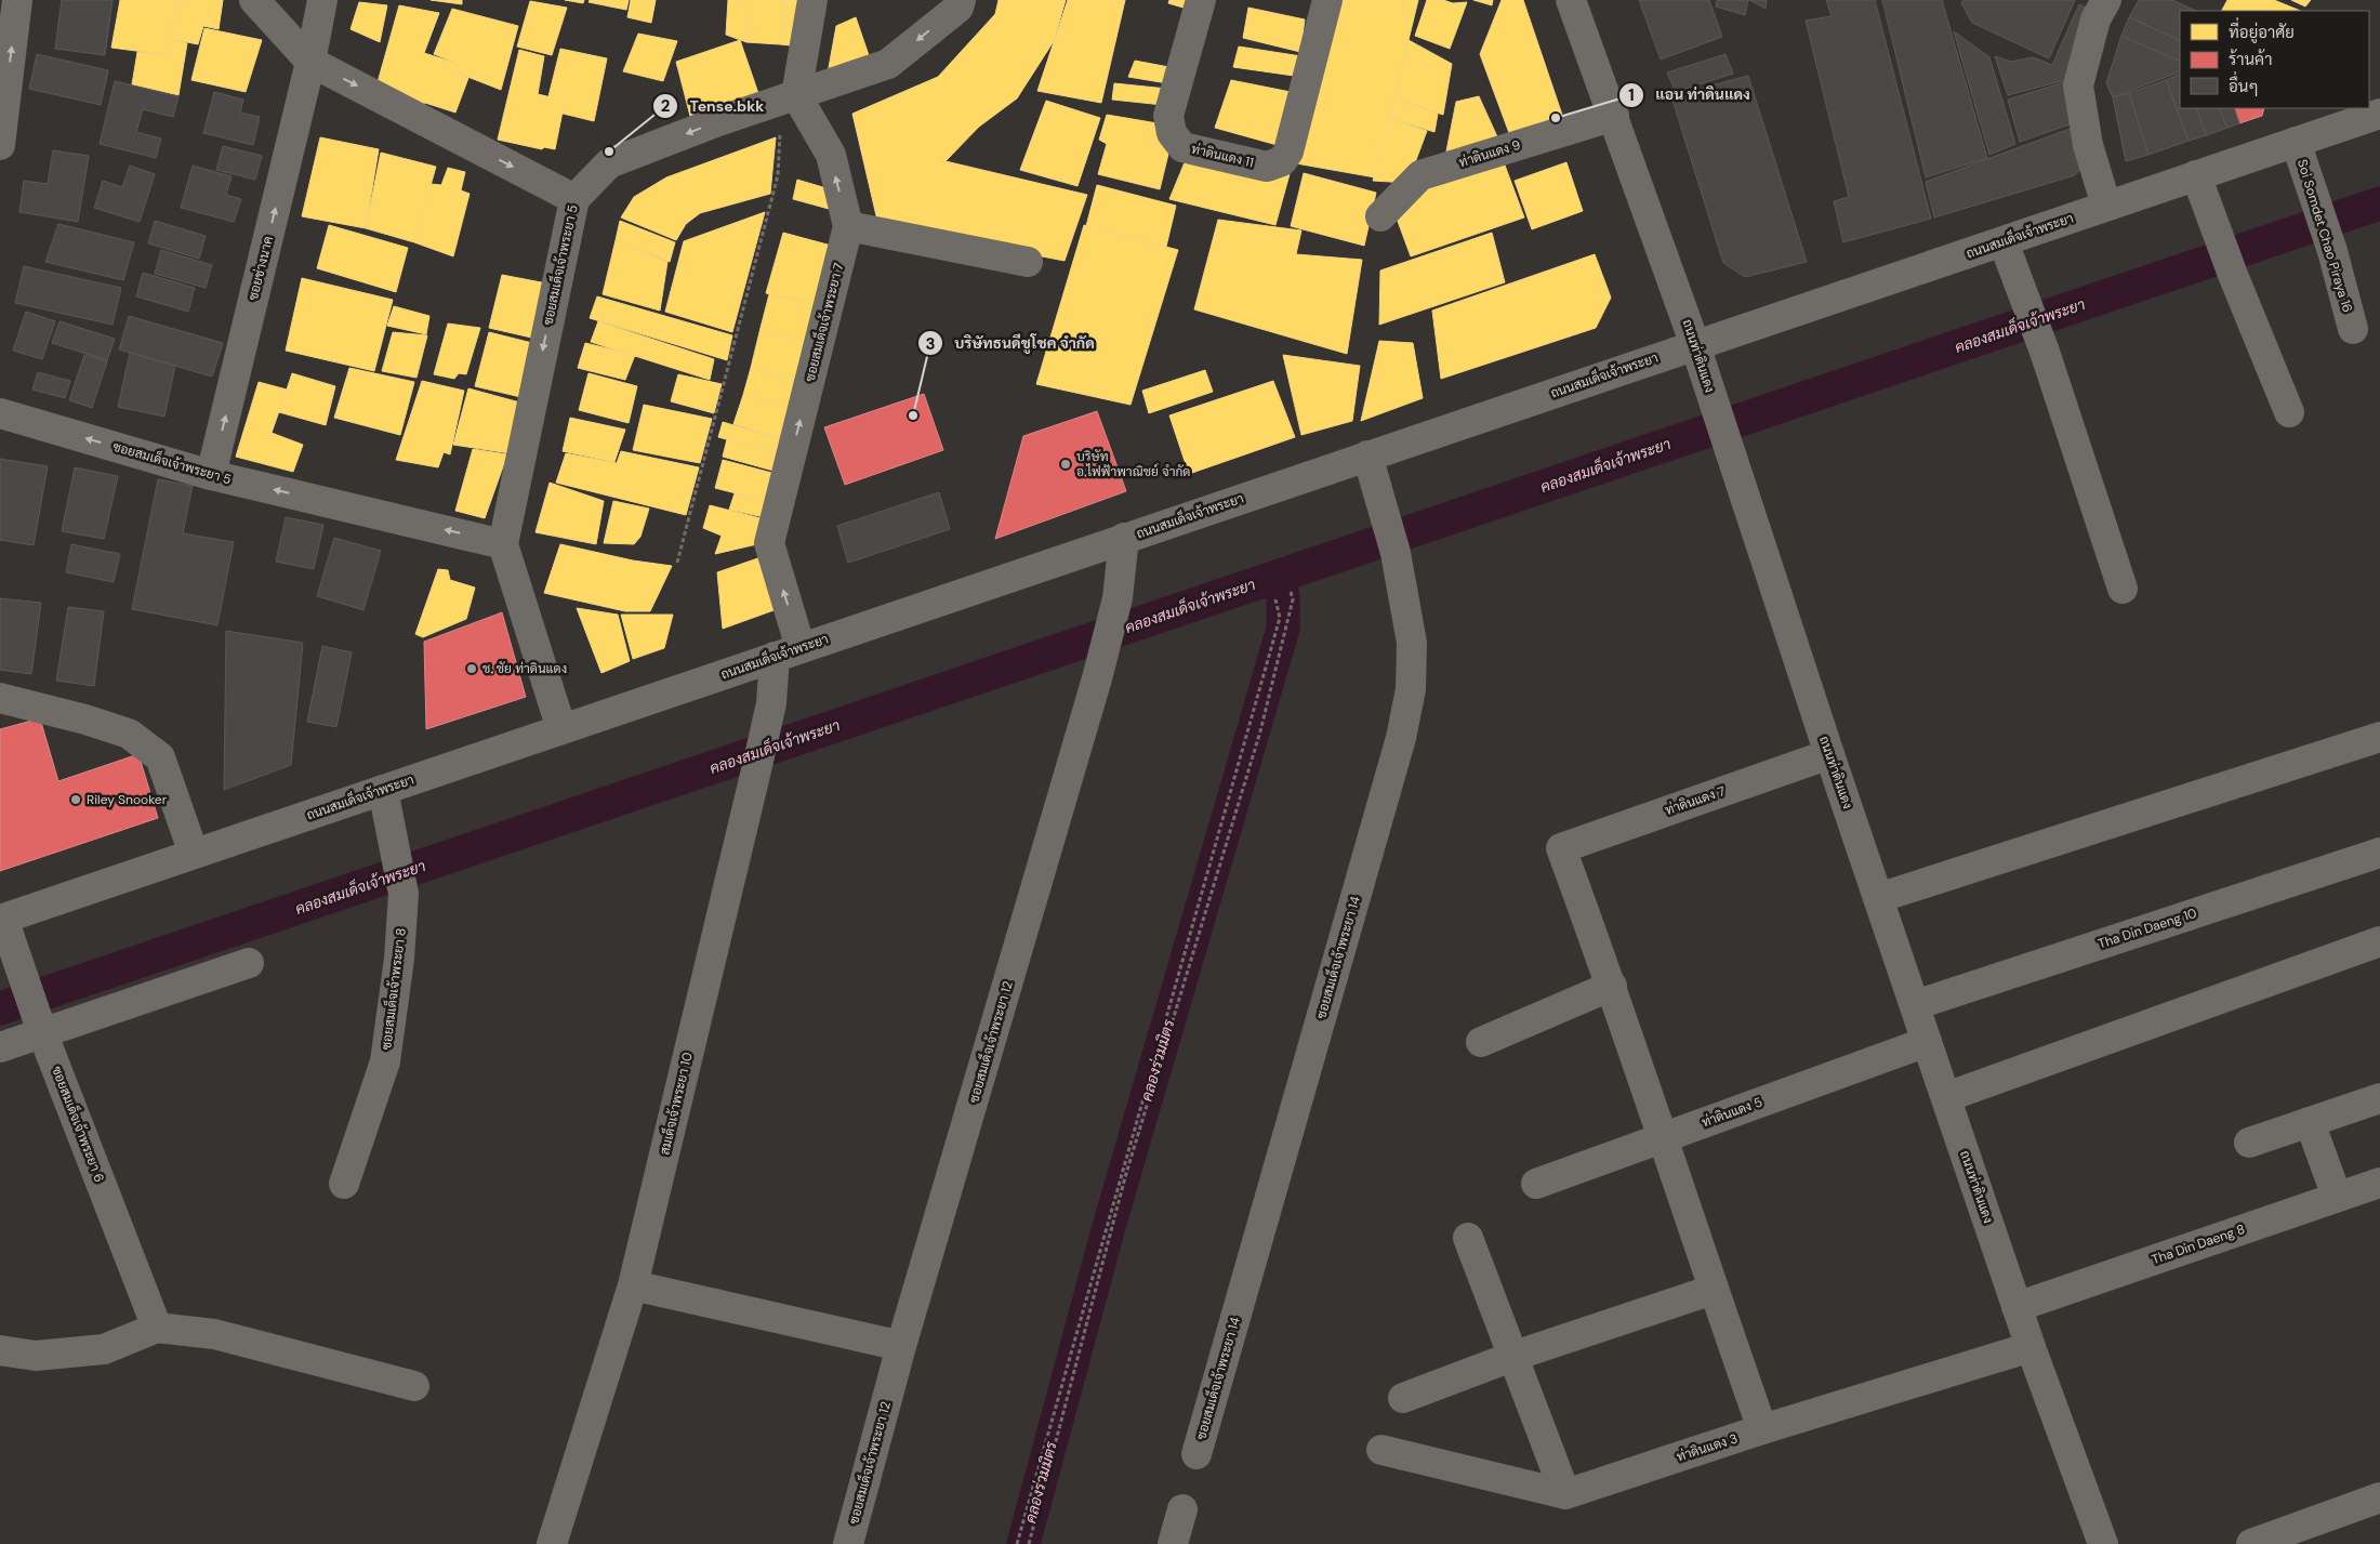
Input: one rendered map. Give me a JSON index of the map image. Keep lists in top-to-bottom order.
{
  "streets": {
    "main road": ["ถนนสมเด็จเจ้าพระยา"],
    "street": [
      "ท่าดินแดง 9",
      "ท่าดินแดง 11",
      "Soi Somdet Chao Piraya 16",
      "ซอยสมเด็จเจ้าพระยา 5",
      "ซอยช่างนาค",
      "ซอยสมเด็จเจ้าพระยา 7",
      "ถนนท่าดินแดง",
      "ท่าดินแดง 7",
      "Tha Din Daeng 10",
      "ซอยสมเด็จเจ้าพระยา 14",
      "ซอยสมเด็จเจ้าพระยา 8",
      "ซอยสมเด็จเจ้าพระยา 12",
      "สมเด็จเจ้าพระยา 10",
      "ท่าดินแดง 5",
      "ซอยสมเด็จเจ้าพระยา 6",
      "Tha Din Daeng 8",
      "ท่าดินแดง 3"
    ]
  },
  "crossings": [
    ["ท่าดินแดง 9", "ถนนท่าดินแดง"],
    ["ถนนสมเด็จเจ้าพระยา", "Soi Somdet Chao Piraya 16"],
    ["ถนนสมเด็จเจ้าพระยา", "ซอยสมเด็จเจ้าพระยา 5"],
    ["ถนนสมเด็จเจ้าพระยา", "ซอยสมเด็จเจ้าพระยา 7"],
    ["ถนนสมเด็จเจ้าพระยา", "ถนนท่าดินแดง"],
    ["ถนนสมเด็จเจ้าพระยา", "ซอยสมเด็จเจ้าพระยา 14"],
    ["ถนนสมเด็จเจ้าพระยา", "ซอยสมเด็จเจ้าพระยา 8"],
    ["ถนนสมเด็จเจ้าพระยา", "ซอยสมเด็จเจ้าพระยา 12"],
    ["ถนนสมเด็จเจ้าพระยา", "สมเด็จเจ้าพระยา 10"],
    ["ถนนสมเด็จเจ้าพระยา", "ซอยสมเด็จเจ้าพระยา 6"],
    ["ซอยสมเด็จเจ้าพระยา 5", "ซอยช่างนาค"],
    ["ซอยสมเด็จเจ้าพระยา 5", "ซอยสมเด็จเจ้าพระยา 7"],
    ["ซอยสมเด็จเจ้าพระยา 7", "สมเด็จเจ้าพระยา 10"],
    ["ถนนท่าดินแดง", "ท่าดินแดง 7"],
    ["ถนนท่าดินแดง", "Tha Din Daeng 10"],
    ["ถนนท่าดินแดง", "ท่าดินแดง 5"],
    ["ถนนท่าดินแดง", "Tha Din Daeng 8"],
    ["ถนนท่าดินแดง", "ท่าดินแดง 3"]
  ],
  "one_way": ["ซอยช่างนาค", "ซอยสมเด็จเจ้าพระยา 7"],
  "water": ["คลองสมเด็จเจ้าพระยา", "คลองร่วมมิตร"],
  "places": [
    "แอน ท่าดินแดง",
    "Tense.bkk",
    "บริษัทธนดีชูโชค จำกัด",
    "บริษัท อ.ไฟฟ้าพาณิชย์ จำกัด",
    "ช. ชัย ท่าดินแดง",
    "Riley Snooker"
  ],
  "legend": ["ที่อยู่อาศัย", "ร้านค้า", "อื่นๆ"]
}
